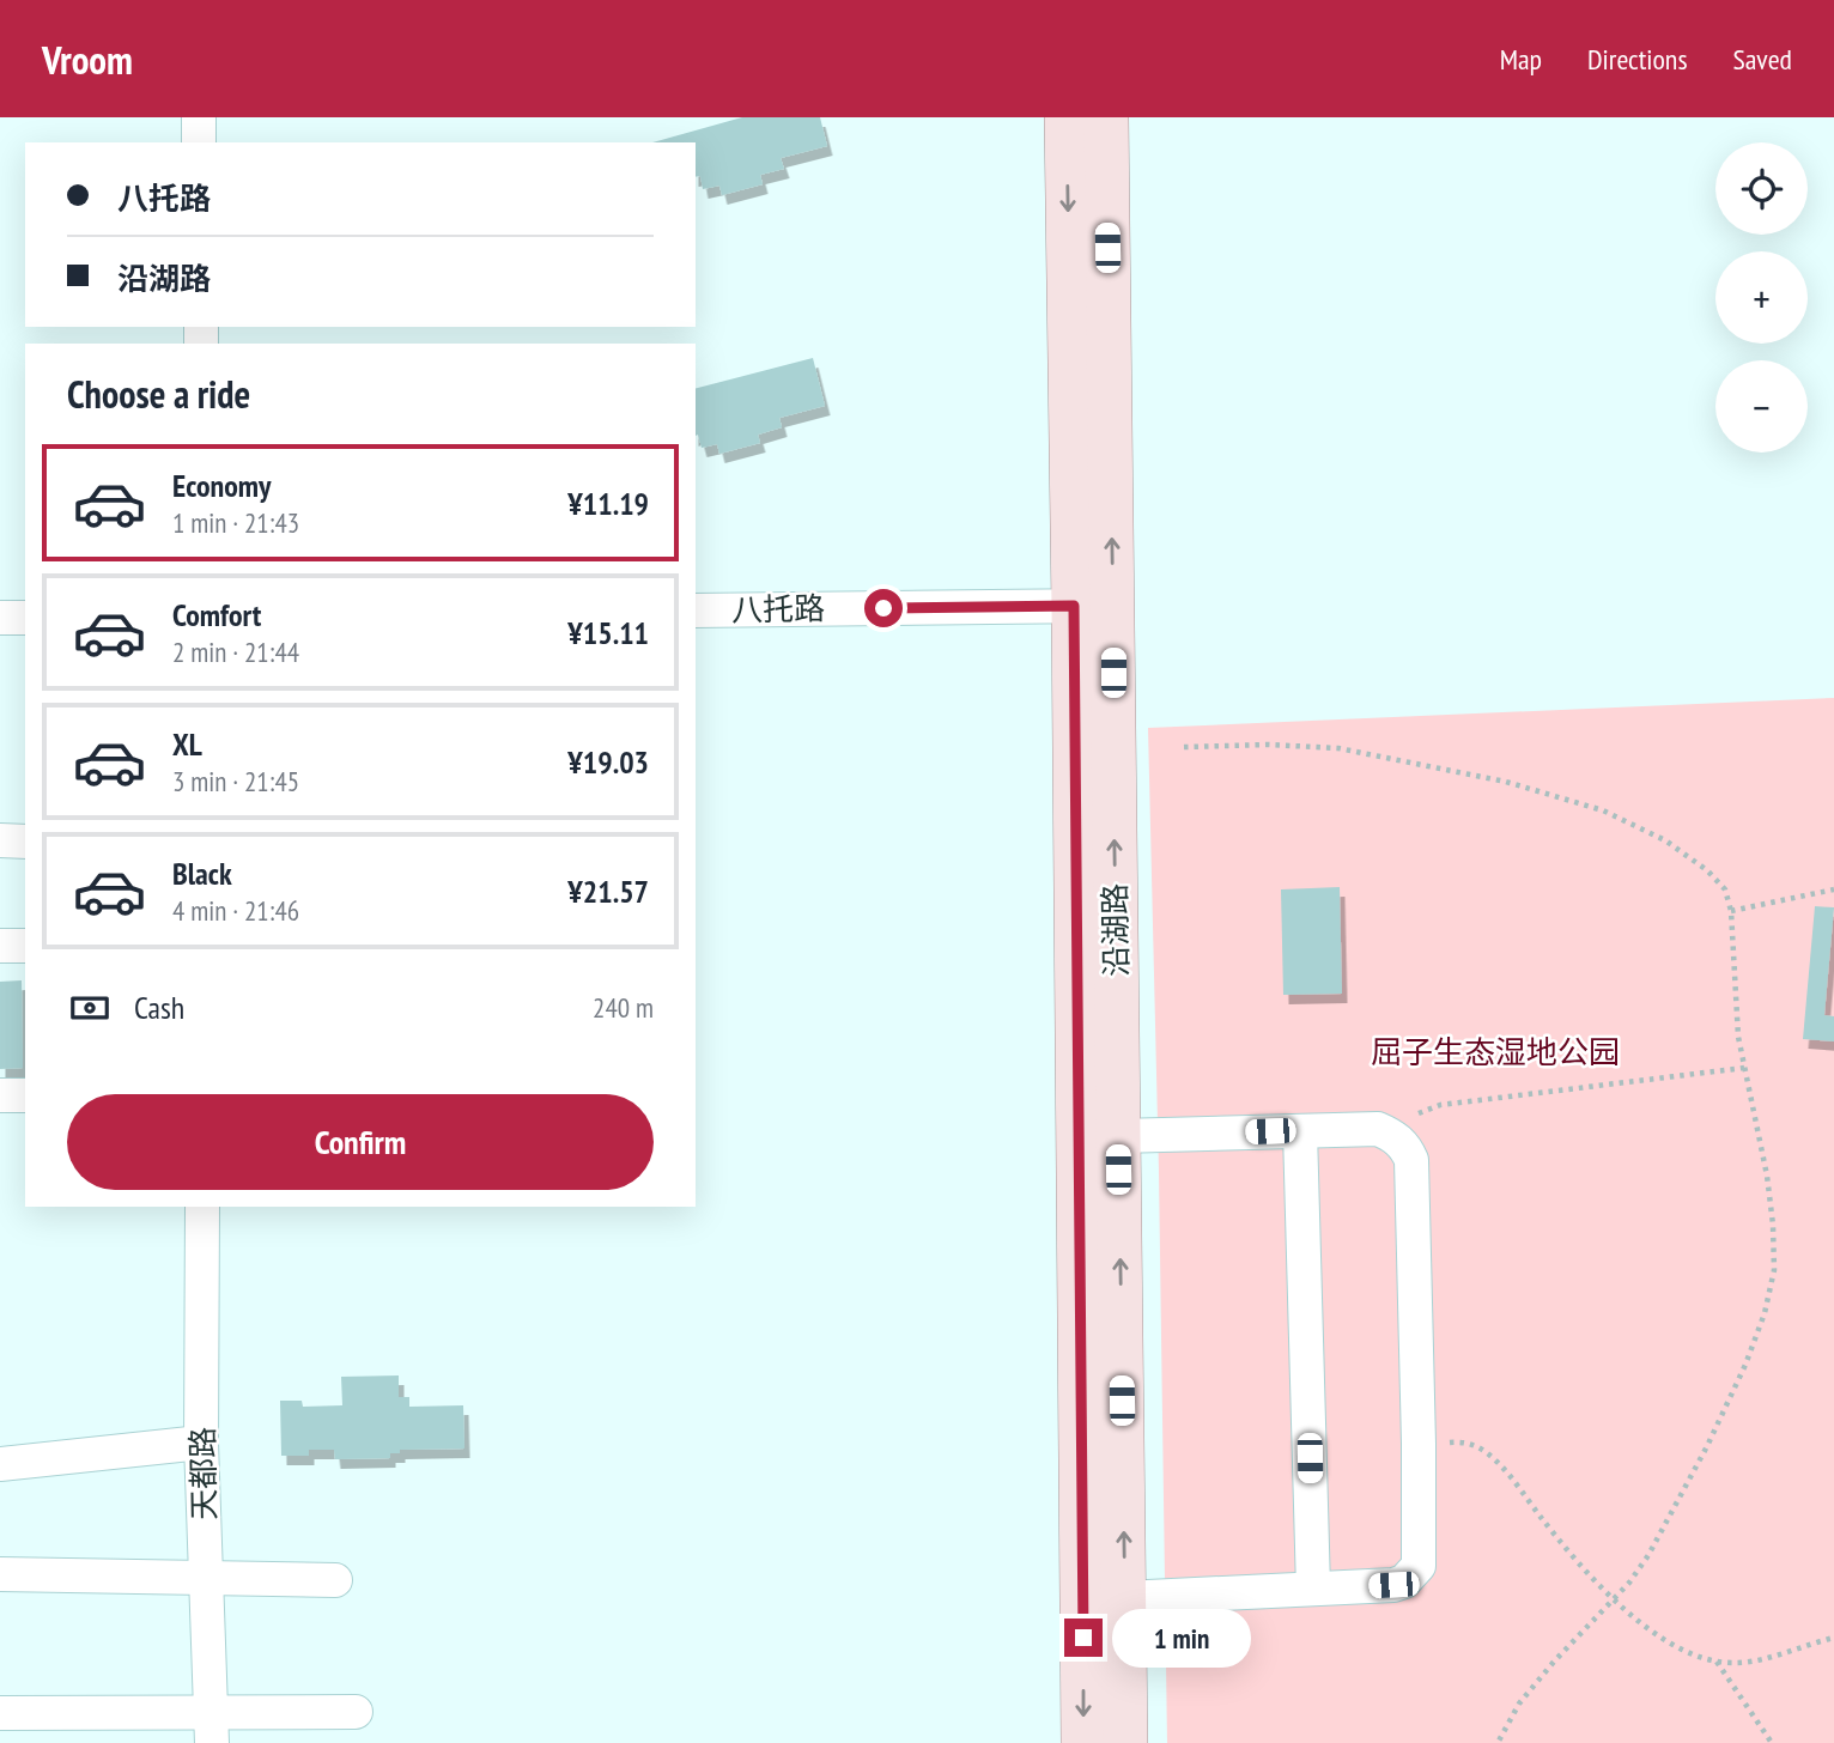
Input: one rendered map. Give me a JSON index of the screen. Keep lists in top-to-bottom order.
{
  "streets": {
    "main road": ["沿湖路"],
    "street": ["八托路", "天都路"]
  },
  "crossings": [
    ["八托路", "沿湖路"]
  ],
  "parks": ["屈子生态湿地公园"],
  "page": {
    "header": "Vroom",
    "nav": ["Map", "Directions", "Saved"],
    "map_buttons": ["+", "−"],
    "banner": ["八托路", "沿湖路"],
    "heading": "Choose a ride",
    "list": [
      {
        "name": "Economy",
        "note": "1 min · 21:43",
        "value": "¥11.19"
      },
      {
        "name": "Comfort",
        "note": "2 min · 21:44",
        "value": "¥15.11"
      },
      {
        "name": "XL",
        "note": "3 min · 21:45",
        "value": "¥19.03"
      },
      {
        "name": "Black",
        "note": "4 min · 21:46",
        "value": "¥21.57"
      }
    ],
    "pay": ["Cash", "240 m"],
    "buttons": "Confirm",
    "bubble": "1 min"
  }
}
